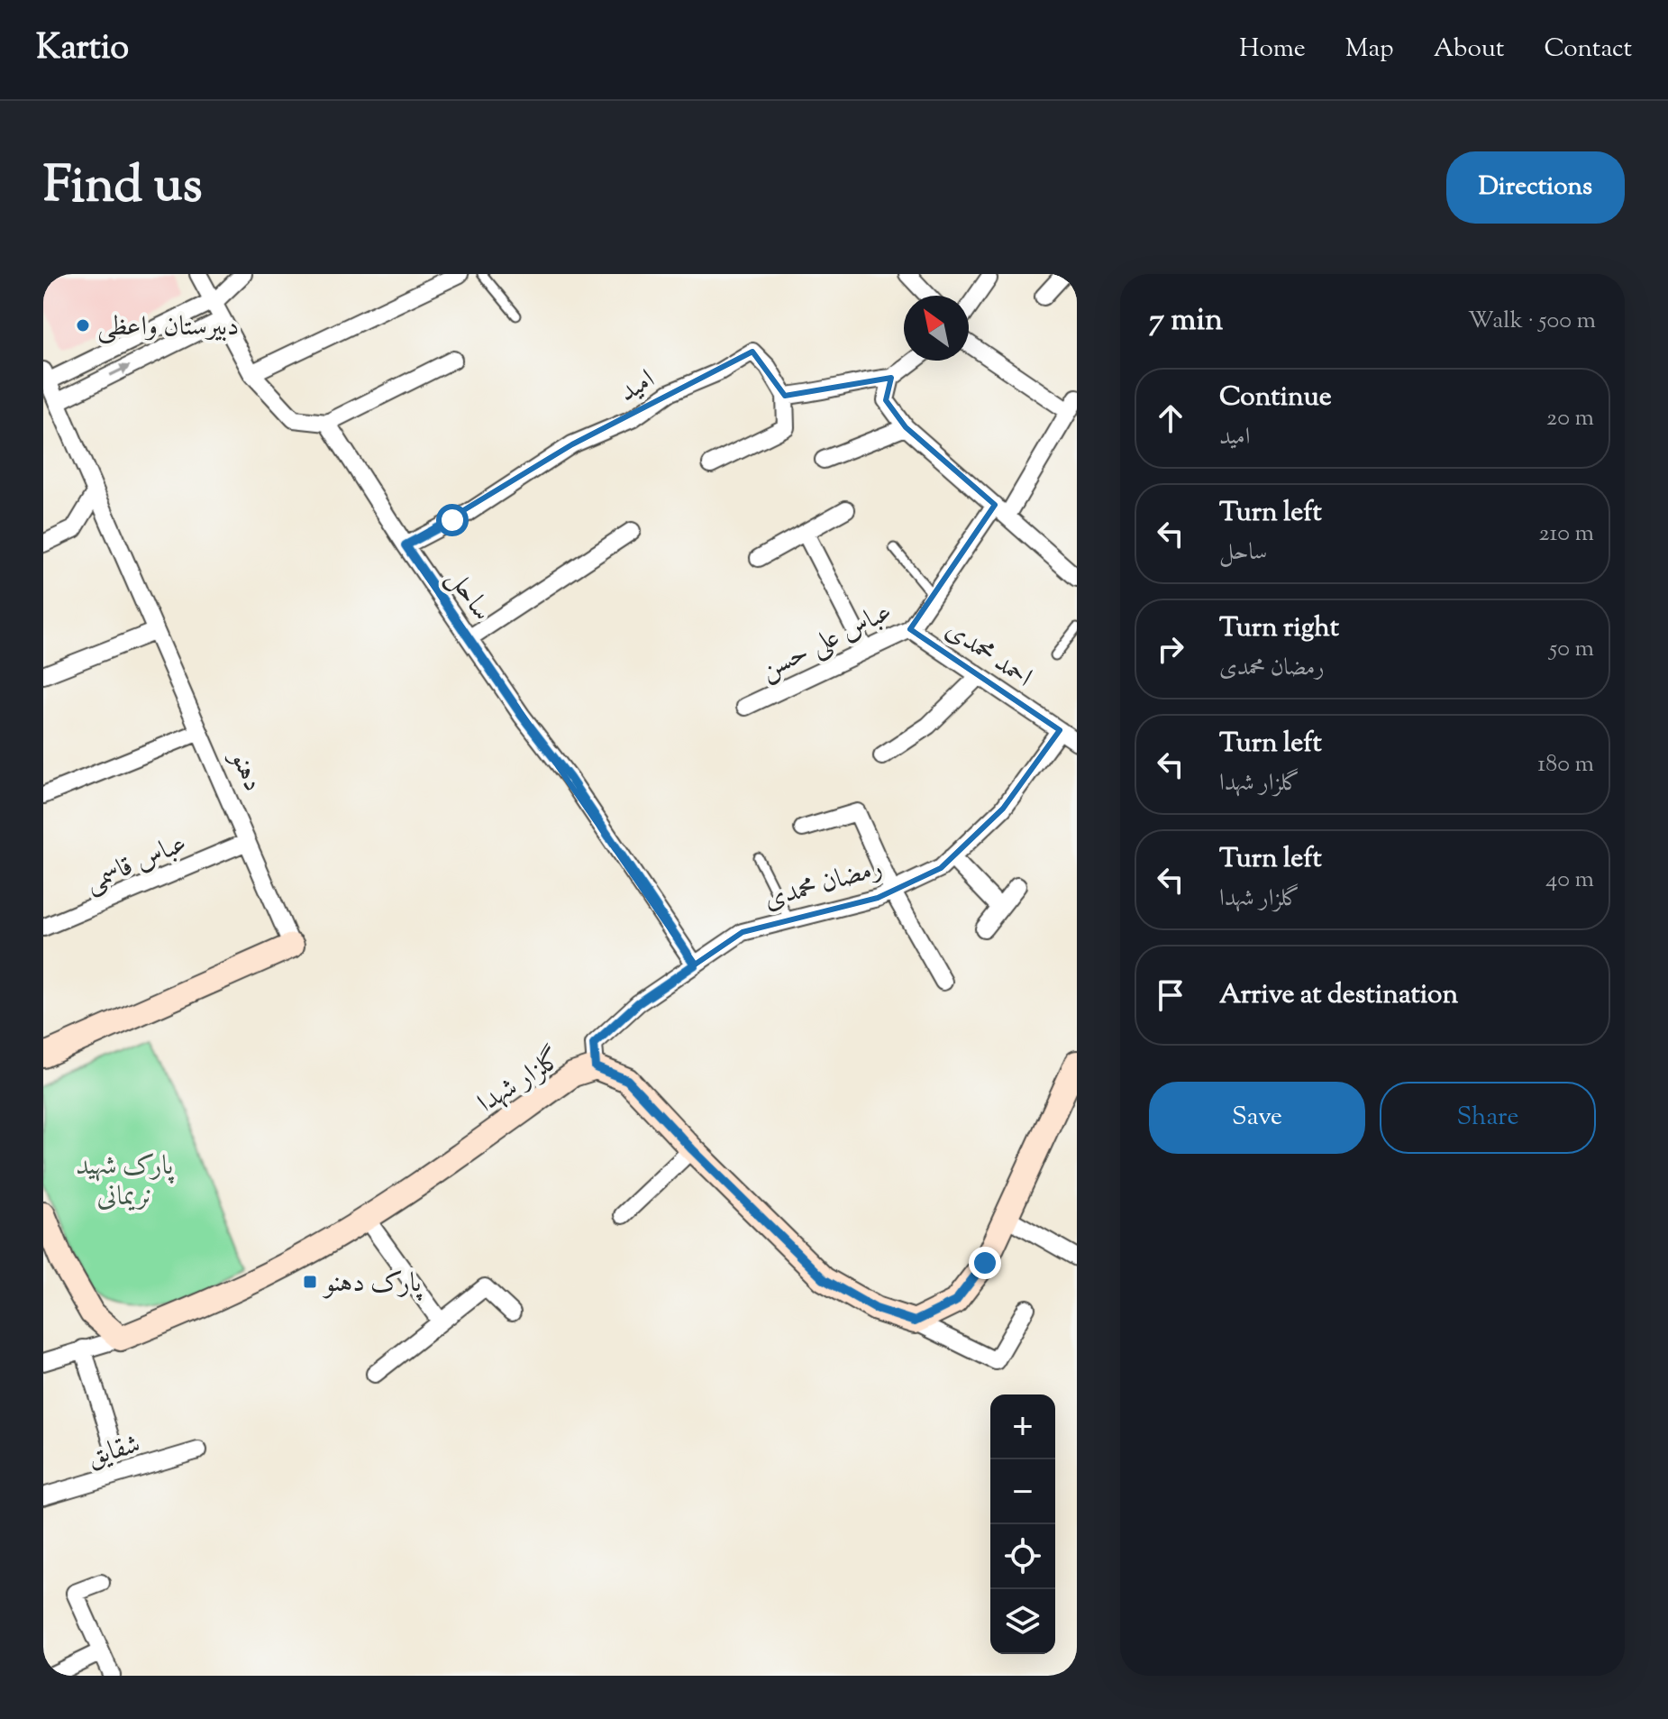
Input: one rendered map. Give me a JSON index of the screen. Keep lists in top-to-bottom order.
{
  "streets": {
    "street": [
      "امید",
      "ساحل",
      "عباس علی حسن",
      "احمد محمدی",
      "دهنو",
      "عباس قاسمی",
      "رمضان محمدی",
      "گلزار شهدا",
      "شقایق"
    ]
  },
  "crossings": [
    ["امید", "ساحل"],
    ["ساحل", "رمضان محمدی"],
    ["عباس علی حسن", "احمد محمدی"],
    ["احمد محمدی", "رمضان محمدی"],
    ["دهنو", "عباس قاسمی"],
    ["رمضان محمدی", "گلزار شهدا"]
  ],
  "parks": ["پارک شهید نریمانی"],
  "places": {
    "other": ["دبیرستان واعظی"],
    "transit": ["پارک دهنو"]
  },
  "north": "top left",
  "page": {
    "header": "Kartio",
    "nav": [
      "Home",
      "Map",
      "About",
      "Contact"
    ],
    "title": "Find us",
    "buttons": [
      "Directions",
      ["Save", "Share"]
    ],
    "heading": ["7 min", "Walk · 500 m"],
    "list": [
      ["Continue", "امید", "20 m"],
      ["Turn left", "ساحل", "210 m"],
      ["Turn right", "رمضان محمدی", "50 m"],
      ["Turn left", "گلزار شهدا", "180 m"],
      ["Turn left", "گلزار شهدا", "40 m"],
      "Arrive at destination"
    ],
    "map_buttons": ["+", "−"]
  }
}
